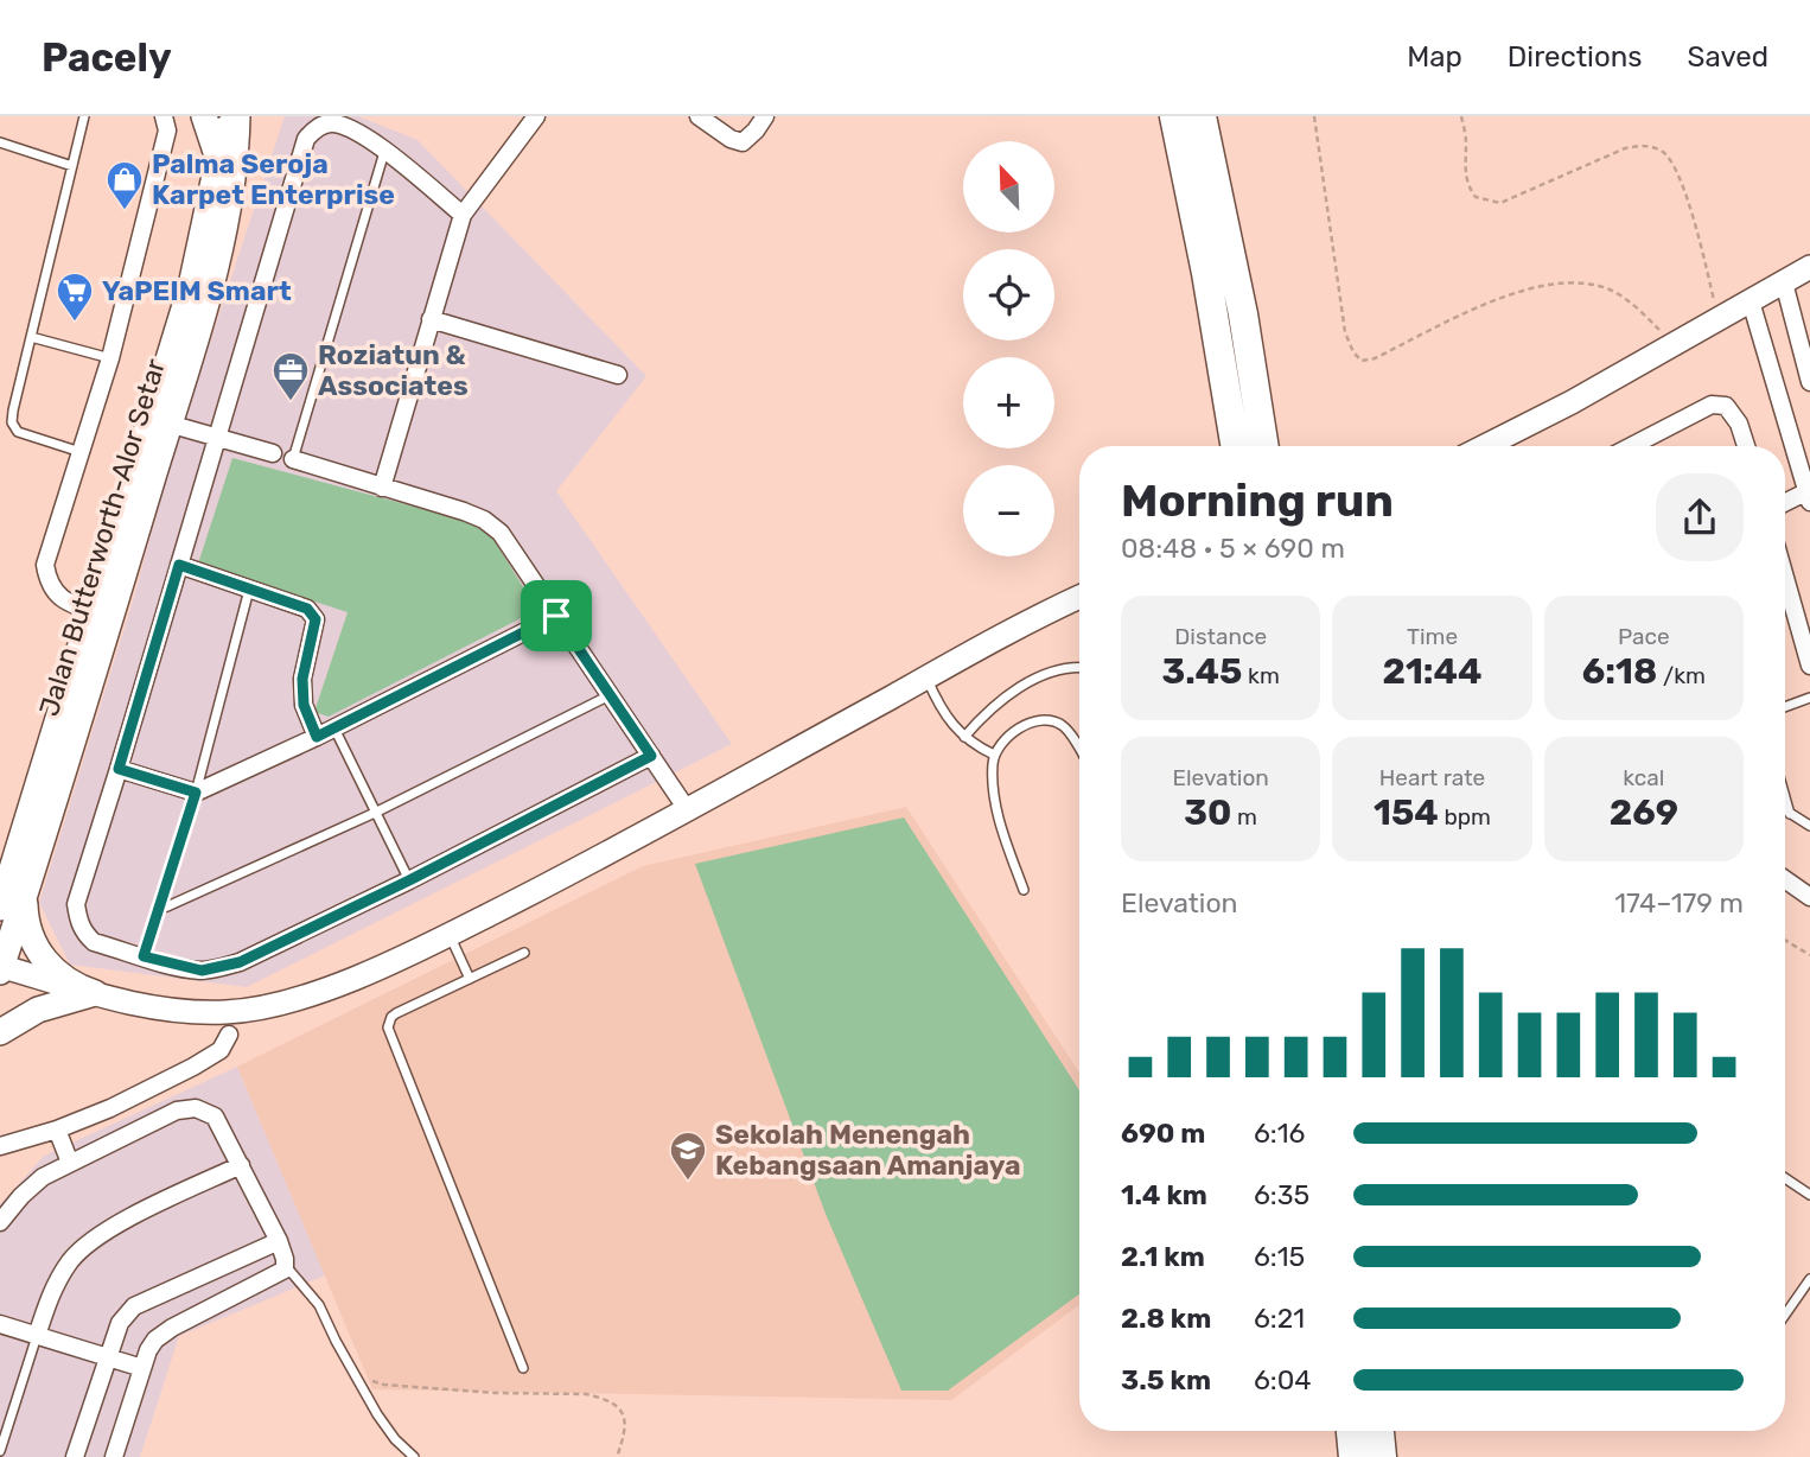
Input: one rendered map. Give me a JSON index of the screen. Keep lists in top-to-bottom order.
{
  "streets": {
    "main road": ["Jalan Butterworth-Alor Setar"]
  },
  "places": {
    "shop": ["Palma Seroja Karpet Enterprise"],
    "supermarket": ["YaPEIM Smart"],
    "office": ["Roziatun & Associates"],
    "school or university": ["Sekolah Menengah Kebangsaan Amanjaya"]
  },
  "north": "top left",
  "page": {
    "header": "Pacely",
    "nav": ["Map", "Directions", "Saved"],
    "map_buttons": ["+", "−"],
    "heading": ["Morning run", "08:48 · 5 × 690 m"],
    "stats": [
      ["Distance", "3.45 km"],
      ["Time", "21:44"],
      ["Pace", "6:18 /km"],
      ["Elevation", "30 m"],
      ["Heart rate", "154 bpm"],
      ["kcal", "269"]
    ],
    "chart": ["Elevation", "174–179 m"],
    "list": [
      {
        "name": "690 m",
        "note": "6:16"
      },
      {
        "name": "1.4 km",
        "note": "6:35"
      },
      {
        "name": "2.1 km",
        "note": "6:15"
      },
      {
        "name": "2.8 km",
        "note": "6:21"
      },
      {
        "name": "3.5 km",
        "note": "6:04"
      }
    ]
  }
}
